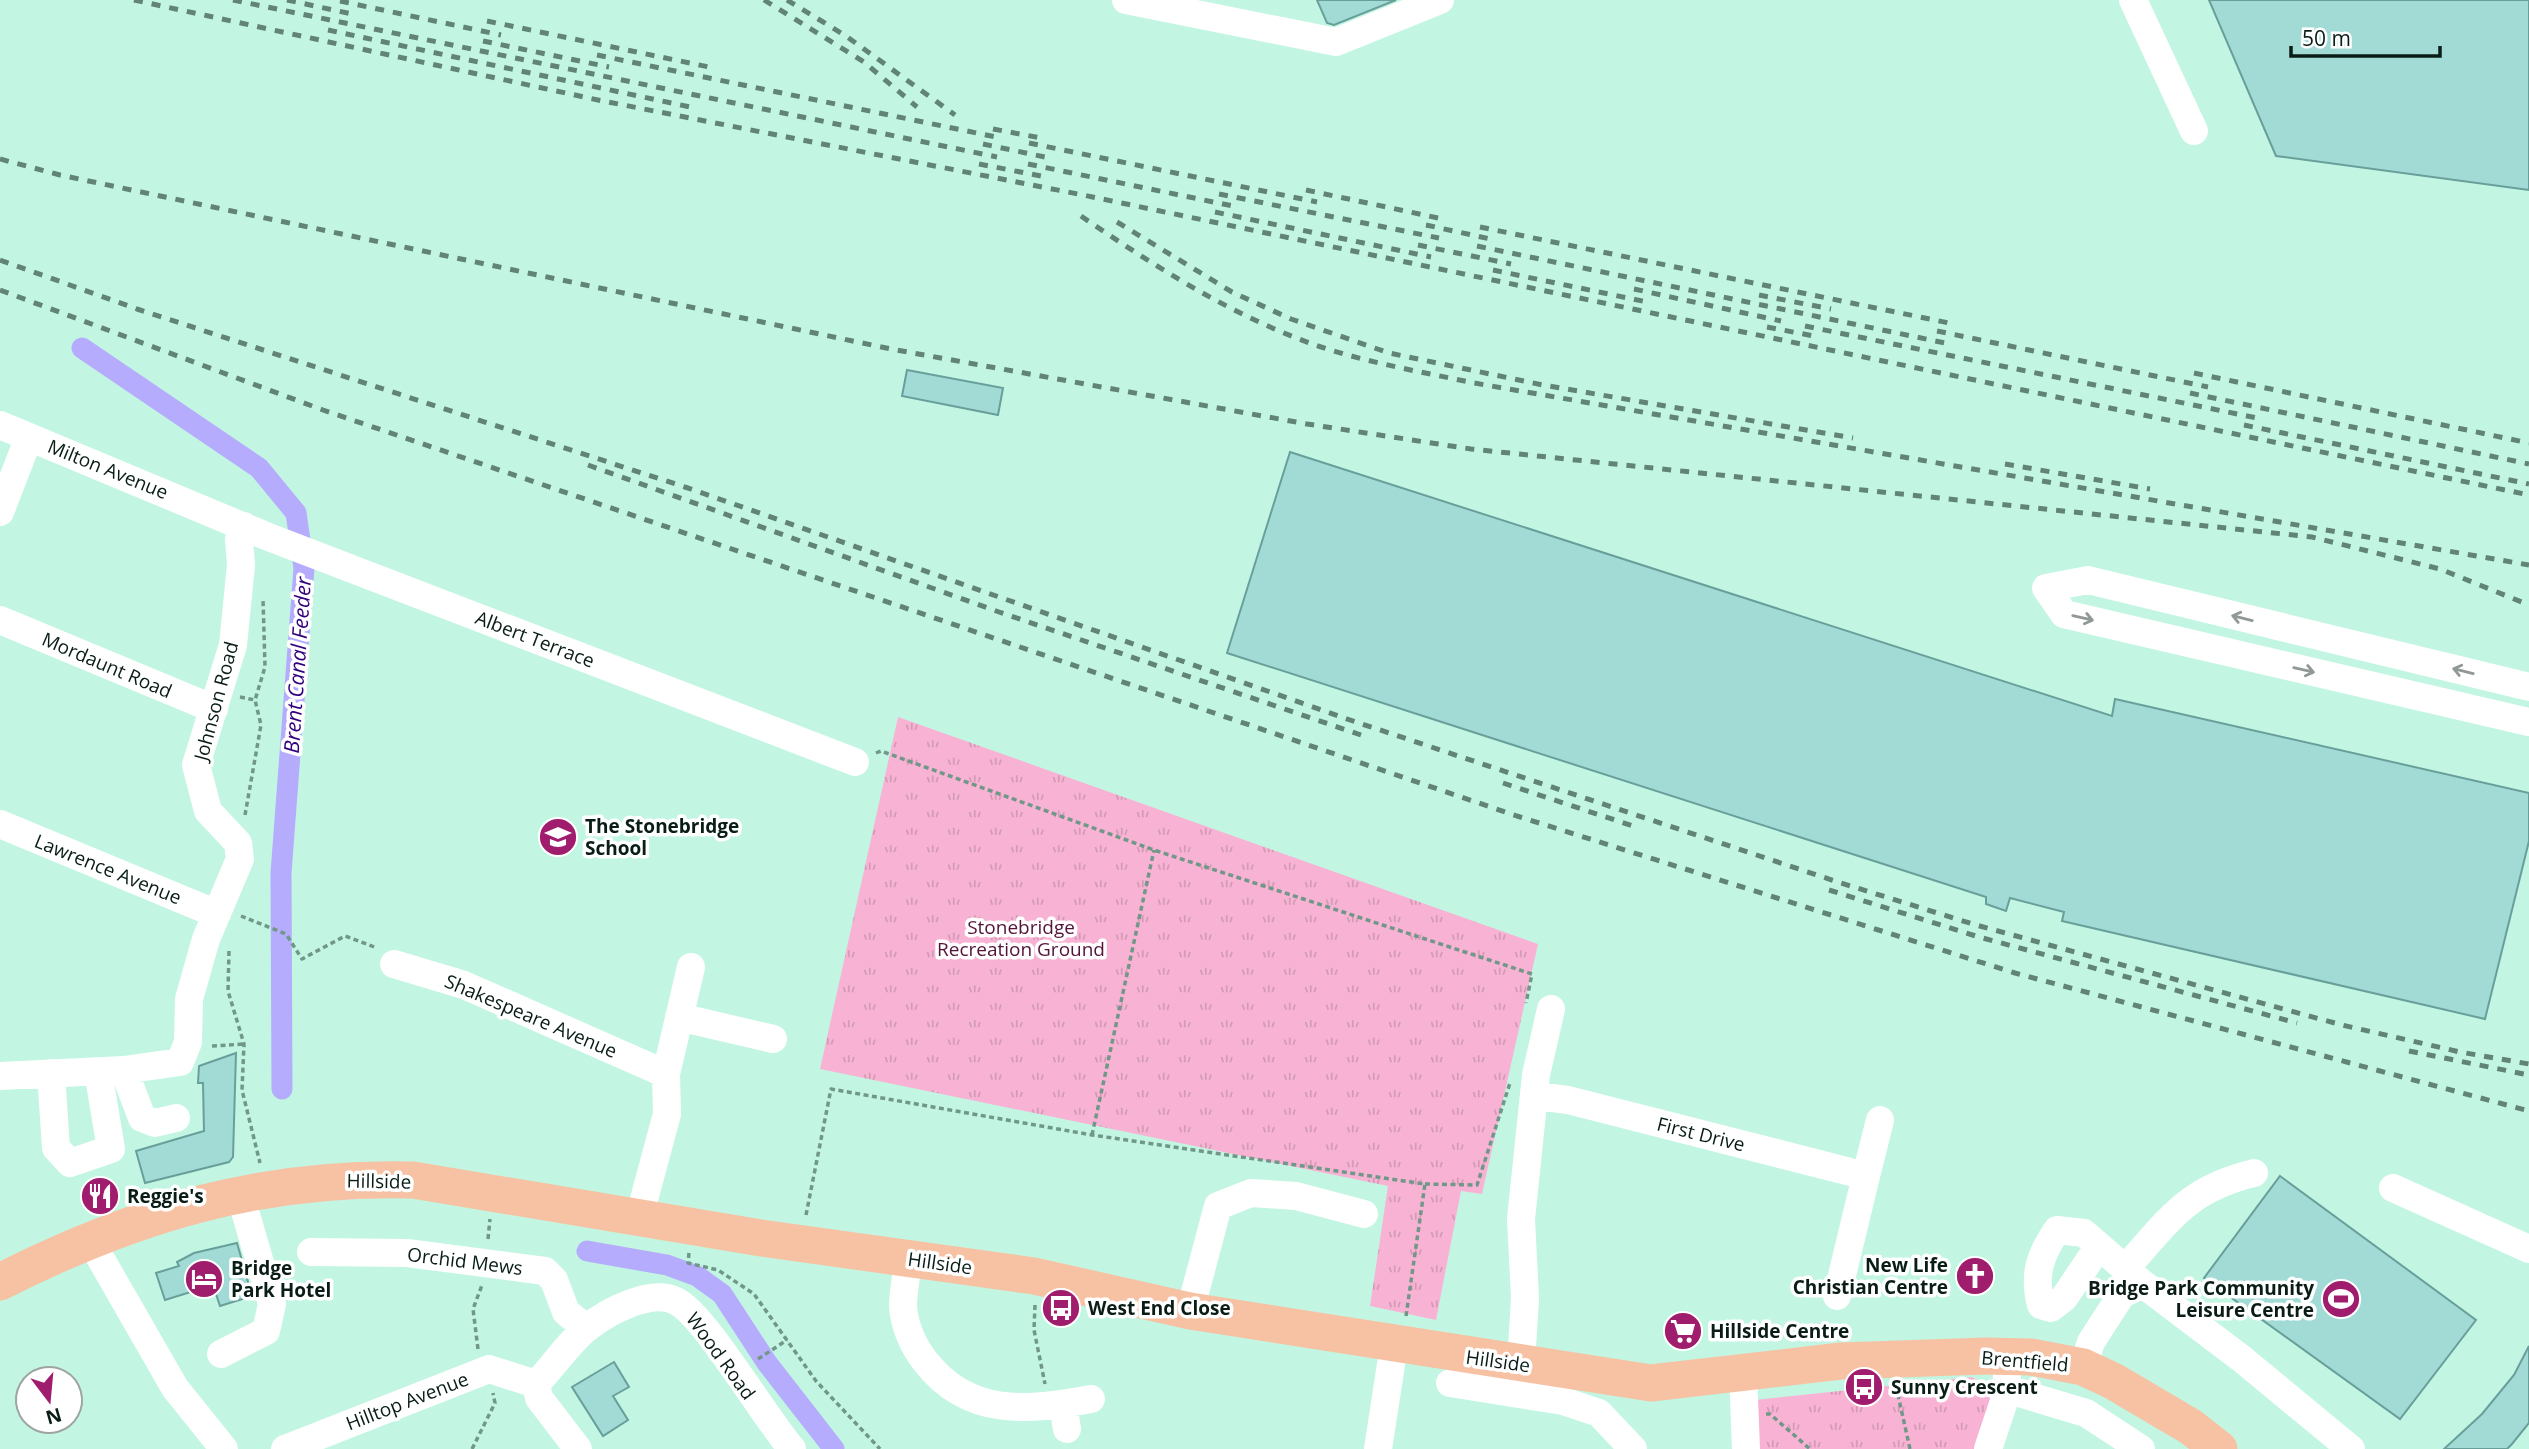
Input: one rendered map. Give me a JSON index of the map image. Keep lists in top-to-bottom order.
{
  "streets": {
    "main road": ["Hillside", "Brentfield"],
    "street": [
      "Milton Avenue",
      "Albert Terrace",
      "Mordaunt Road",
      "Johnson Road",
      "Lawrence Avenue",
      "Shakespeare Avenue",
      "First Drive",
      "Orchid Mews",
      "Wood Road",
      "Hilltop Avenue"
    ]
  },
  "crossings": [
    ["Milton Avenue", "Albert Terrace"],
    ["Albert Terrace", "Johnson Road"],
    ["Mordaunt Road", "Johnson Road"],
    ["Johnson Road", "Lawrence Avenue"],
    ["Hillside", "Brentfield"],
    ["Orchid Mews", "Wood Road"],
    ["Wood Road", "Hilltop Avenue"]
  ],
  "water": ["Brent Canal Feeder"],
  "parks": ["Stonebridge Recreation Ground"],
  "places": {
    "school or university": ["The Stonebridge School"],
    "restaurant": ["Reggie's"],
    "church": ["New Life Christian Centre"],
    "hotel": ["Bridge Park Hotel"],
    "sports": ["Bridge Park Community Leisure Centre"],
    "bus stop": ["West End Close", "Sunny Crescent"],
    "supermarket": ["Hillside Centre"]
  },
  "scale_bar": "50 m",
  "north": "bottom"
}
